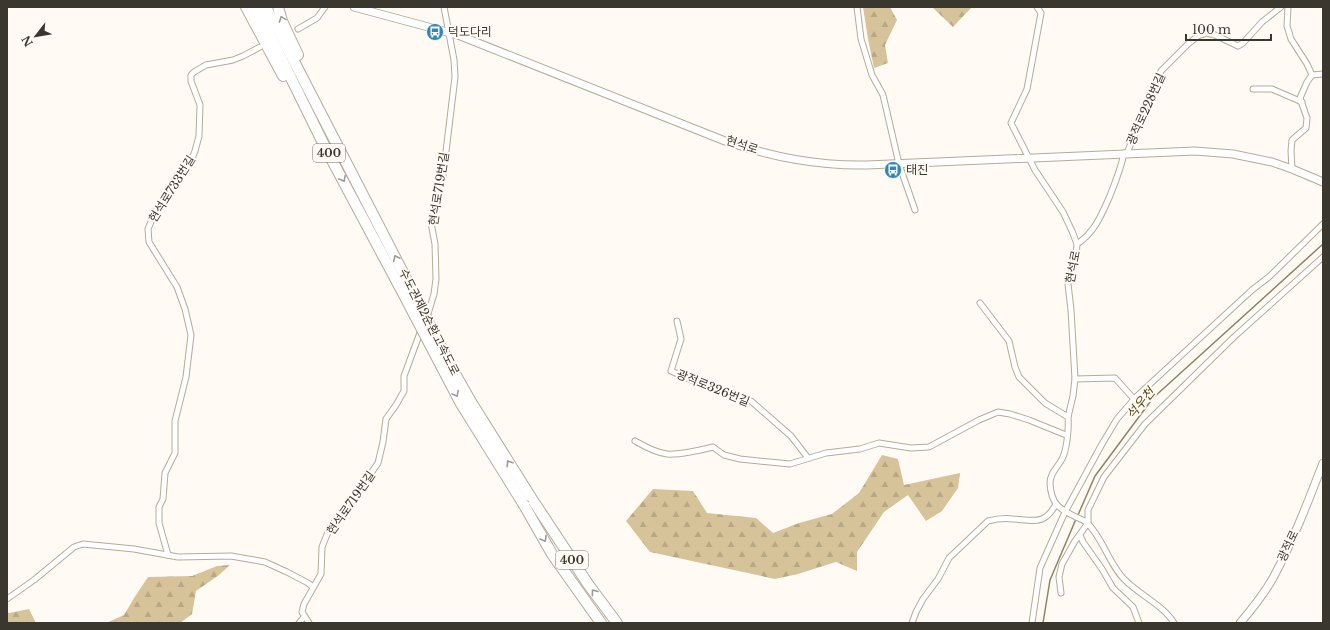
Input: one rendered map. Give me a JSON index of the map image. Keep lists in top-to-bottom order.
{
  "streets": {
    "highway": ["400", "수도권제2순환고속도로"],
    "street": [
      "광적로228번길",
      "현석로",
      "현석로733번길",
      "현석로719번길",
      "광적로326번길",
      "광적로"
    ]
  },
  "crossings": [
    ["광적로228번길", "현석로"],
    ["현석로", "현석로719번길"]
  ],
  "water": ["석우천"],
  "places": {
    "bus stop": ["덕도다리", "태진"]
  },
  "scale_bar": "100 m",
  "north": "bottom left"
}
